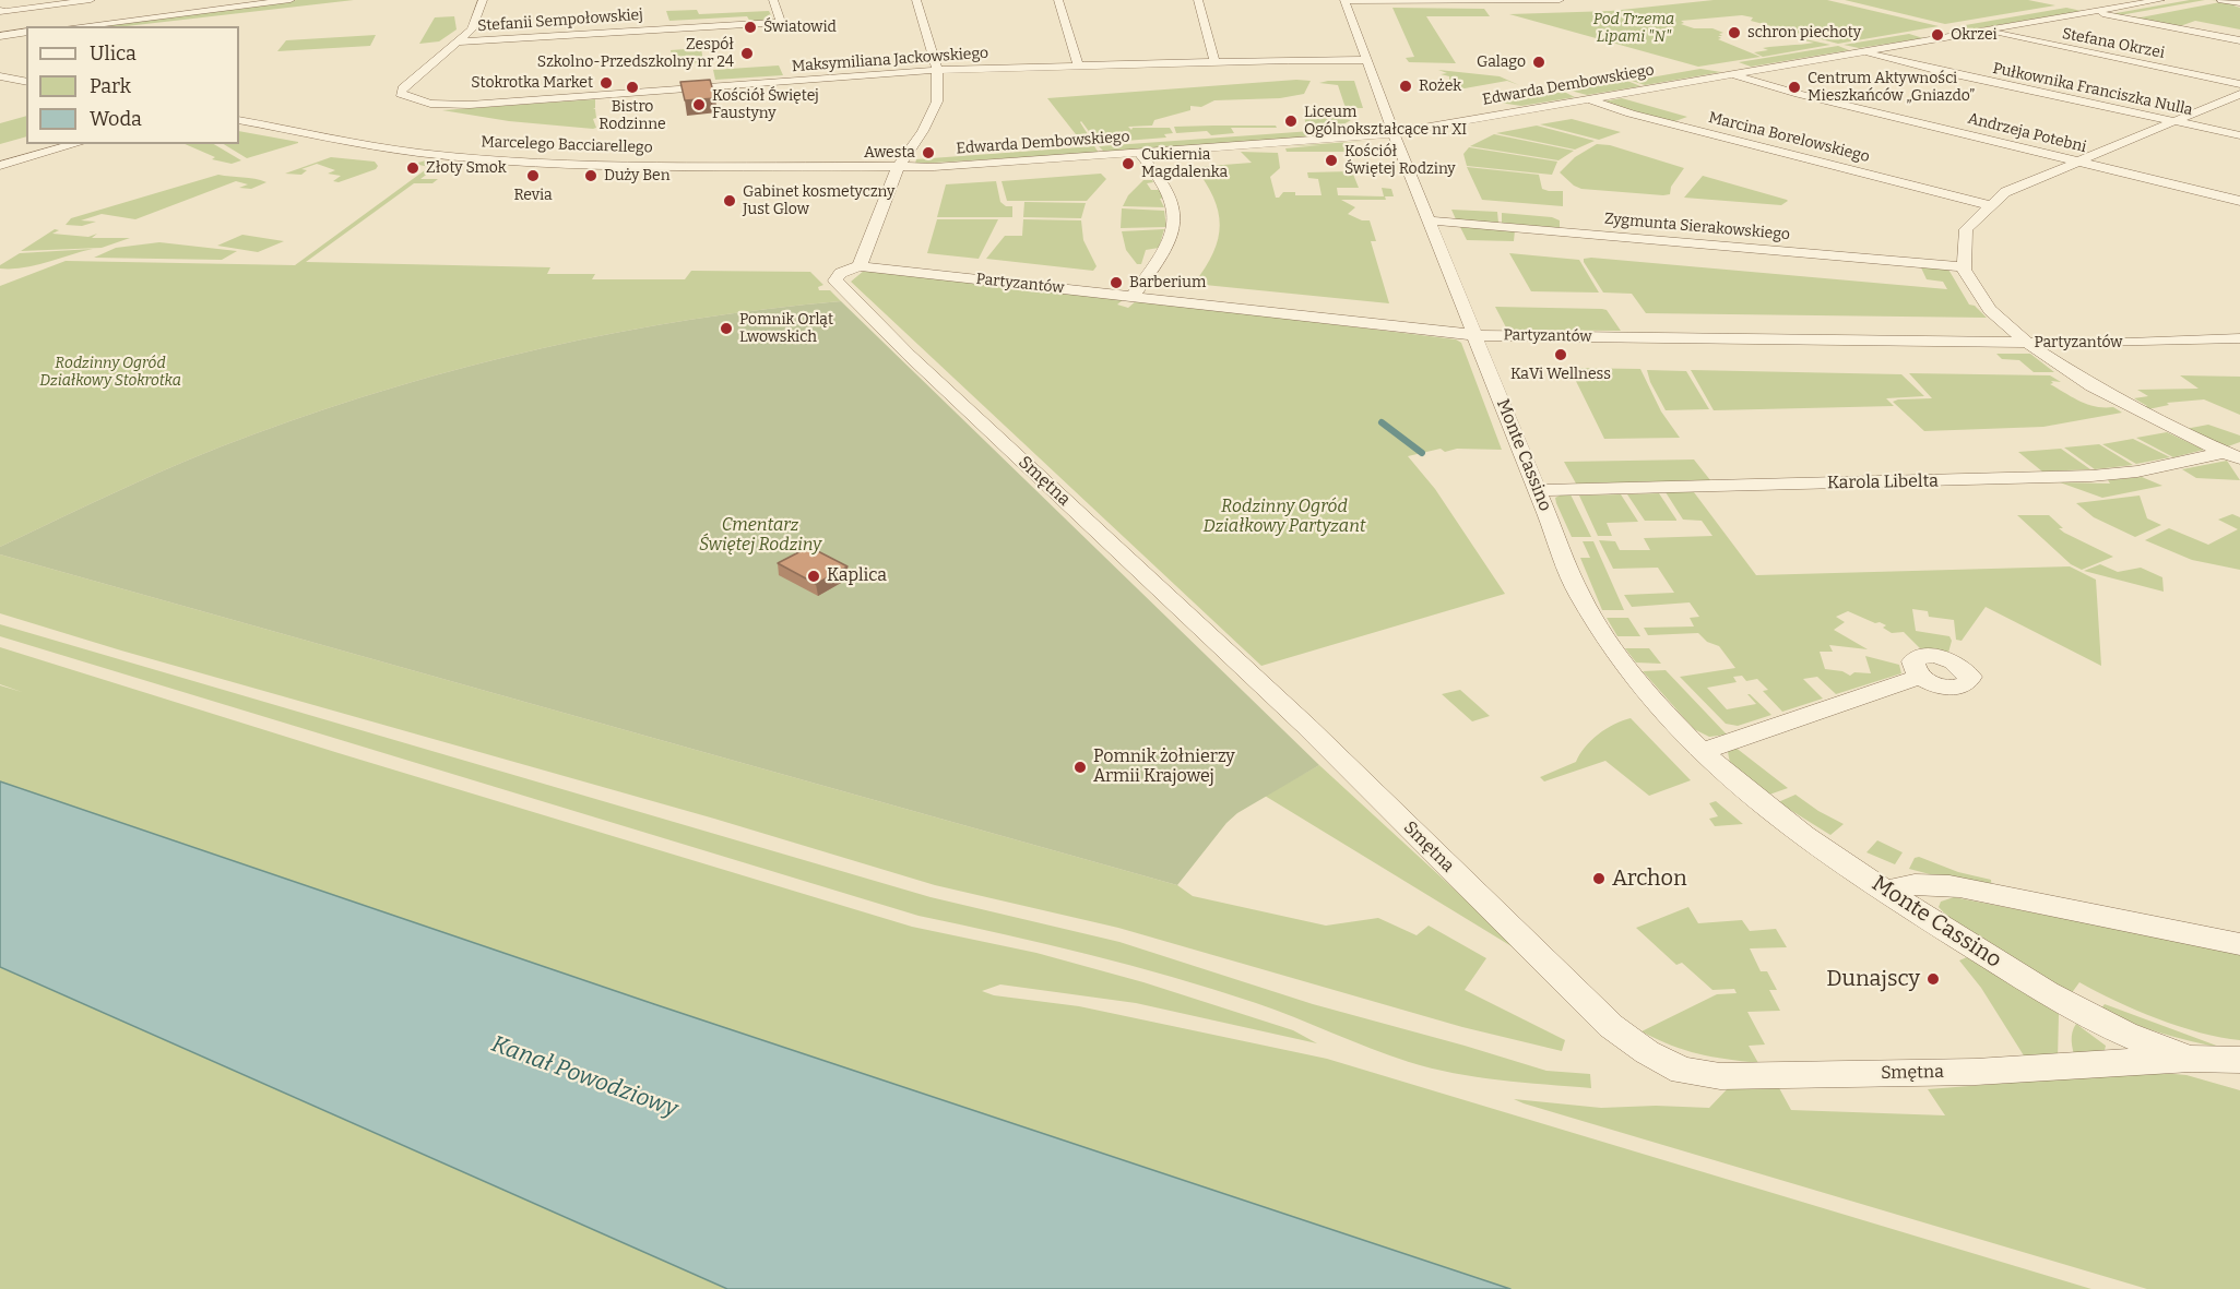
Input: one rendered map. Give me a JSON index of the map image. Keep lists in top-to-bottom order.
{
  "streets": {
    "street": [
      "Stefanii Sempołowskiej",
      "Stefana Okrzei",
      "Maksymiliana Jackowskiego",
      "Edwarda Dembowskiego",
      "Pułkownika Franciszka Nulla",
      "Andrzeja Potebni",
      "Marcina Borelowskiego",
      "Marcelego Bacciarellego",
      "Zygmunta Sierakowskiego",
      "Partyzantów",
      "Monte Cassino",
      "Smętna",
      "Karola Libelta"
    ]
  },
  "crossings": [
    ["Stefanii Sempołowskiej", "Maksymiliana Jackowskiego"],
    ["Stefana Okrzei", "Edwarda Dembowskiego"],
    ["Maksymiliana Jackowskiego", "Monte Cassino"],
    ["Edwarda Dembowskiego", "Pułkownika Franciszka Nulla"],
    ["Edwarda Dembowskiego", "Andrzeja Potebni"],
    ["Edwarda Dembowskiego", "Marcina Borelowskiego"],
    ["Edwarda Dembowskiego", "Marcelego Bacciarellego"],
    ["Edwarda Dembowskiego", "Monte Cassino"],
    ["Zygmunta Sierakowskiego", "Monte Cassino"],
    ["Partyzantów", "Monte Cassino"],
    ["Partyzantów", "Smętna"],
    ["Monte Cassino", "Smętna"],
    ["Monte Cassino", "Karola Libelta"]
  ],
  "water": ["Kanał Powodziowy"],
  "parks": [
    "Pod Trzema Lipami \"N\"",
    "Rodzinny Ogród Działkowy Stokrotka",
    "Rodzinny Ogród Działkowy Partyzant",
    "Cmentarz Świętej Rodziny"
  ],
  "places": [
    "Światowid",
    "schron piechoty",
    "Okrzei",
    "Zespół Szkolno-Przedszkolny nr 24",
    "Galago",
    "Stokrotka Market",
    "Rożek",
    "Bistro Rodzinne",
    "Centrum Aktywności Mieszkańców „Gniazdo”",
    "Kościół Świętej Faustyny",
    "Liceum Ogólnokształcące nr XI",
    "Awesta",
    "Kościół Świętej Rodziny",
    "Cukiernia Magdalenka",
    "Złoty Smok",
    "Revia",
    "Duży Ben",
    "Gabinet kosmetyczny Just Glow",
    "Barberium",
    "Pomnik Orląt Lwowskich",
    "KaVi Wellness",
    "Kaplica",
    "Pomnik żołnierzy Armii Krajowej",
    "Archon",
    "Dunajscy"
  ],
  "legend": ["Ulica", "Park", "Woda"]
}
